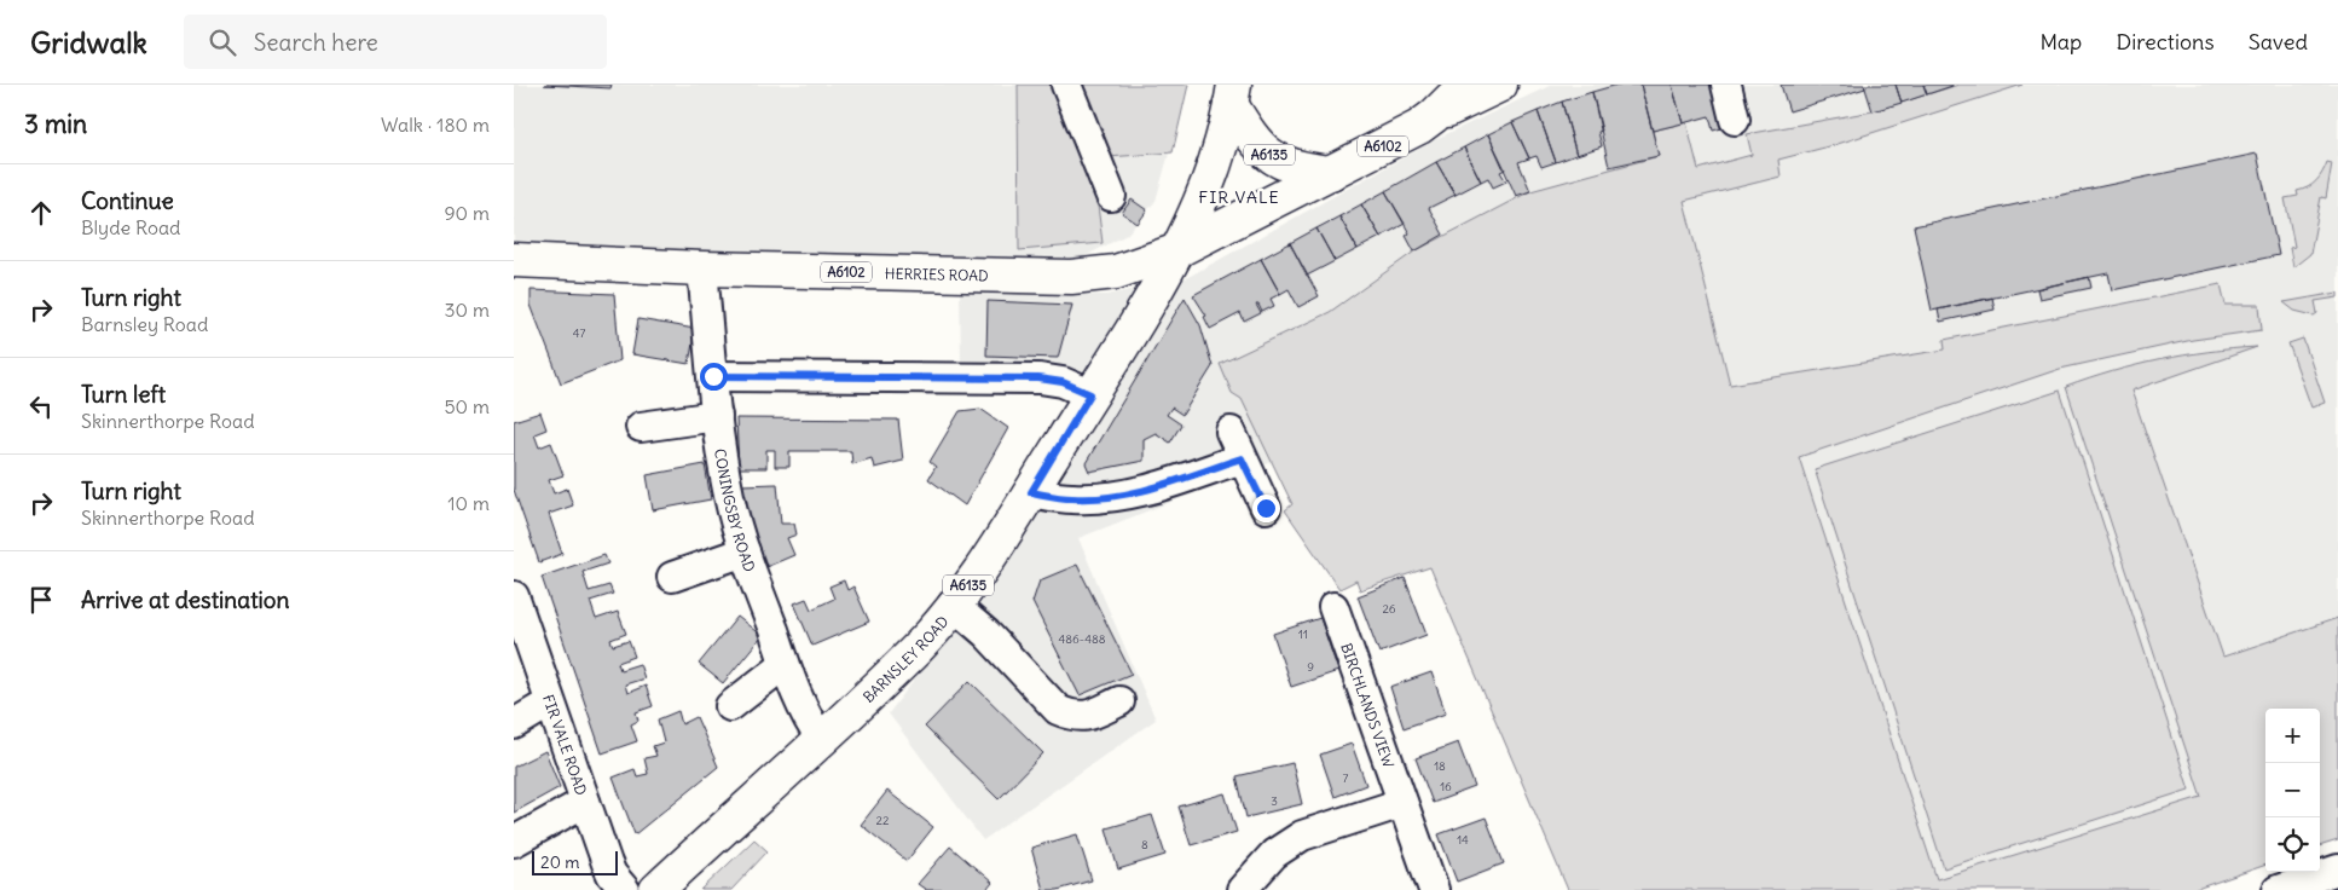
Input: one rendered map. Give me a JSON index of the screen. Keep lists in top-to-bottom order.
{
  "streets": {
    "main road": [
      "A6102",
      "A6135",
      "HERRIES ROAD",
      "BARNSLEY ROAD"
    ],
    "street": ["CONINGSBY ROAD", "BIRCHLANDS VIEW", "FIR VALE ROAD"]
  },
  "crossings": [
    ["A6102", "A6135"],
    ["A6102", "HERRIES ROAD"],
    ["A6102", "BARNSLEY ROAD"],
    ["A6135", "BARNSLEY ROAD"],
    ["HERRIES ROAD", "CONINGSBY ROAD"],
    ["HERRIES ROAD", "BARNSLEY ROAD"],
    ["CONINGSBY ROAD", "BARNSLEY ROAD"]
  ],
  "districts": ["FIR VALE"],
  "house_numbers": [
    "47",
    "26",
    "11",
    "486-488",
    "9",
    "18",
    "7",
    "16",
    "3",
    "22",
    "14",
    "8"
  ],
  "scale_bar": "20 m",
  "page": {
    "header": "Gridwalk",
    "search": "Search here",
    "nav": ["Map", "Directions", "Saved"],
    "heading": ["3 min", "Walk · 180 m"],
    "list": [
      ["Continue", "Blyde Road", "90 m"],
      ["Turn right", "Barnsley Road", "30 m"],
      ["Turn left", "Skinnerthorpe Road", "50 m"],
      ["Turn right", "Skinnerthorpe Road", "10 m"],
      "Arrive at destination"
    ],
    "map_buttons": ["+", "−"],
    "scale": "20 m"
  }
}
